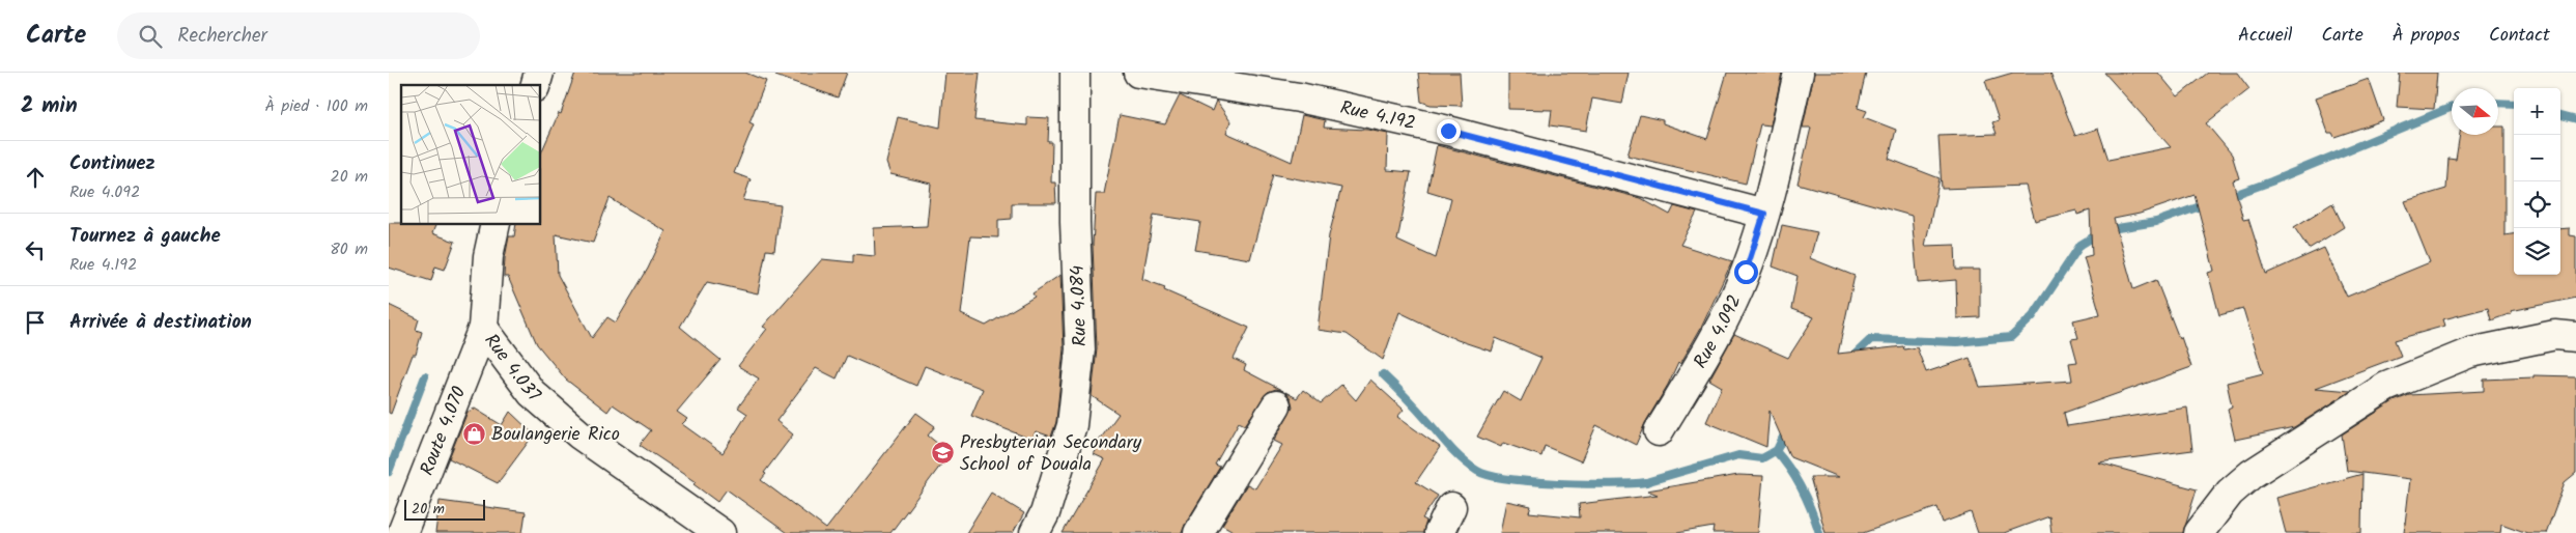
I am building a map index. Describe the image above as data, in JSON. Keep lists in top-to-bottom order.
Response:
{
  "streets": {
    "street": [
      "Rue 4.192",
      "Rue 4.084",
      "Rue 4.092",
      "Rue 4.037",
      "Route 4.070"
    ]
  },
  "crossings": [
    ["Rue 4.192", "Rue 4.092"],
    ["Rue 4.037", "Route 4.070"]
  ],
  "places": {
    "shop": ["Boulangerie Rico"],
    "school or university": ["Presbyterian Secondary School of Douala"]
  },
  "scale_bar": "20 m",
  "north": "right",
  "page": {
    "header": "Carte",
    "search": "Rechercher",
    "nav": [
      "Accueil",
      "Carte",
      "À propos",
      "Contact"
    ],
    "heading": ["2 min", "À pied · 100 m"],
    "map_buttons": ["+", "−"],
    "list": [
      ["Continuez", "Rue 4.092", "20 m"],
      ["Tournez à gauche", "Rue 4.192", "80 m"],
      "Arrivée à destination"
    ],
    "scale": "20 m"
  }
}
